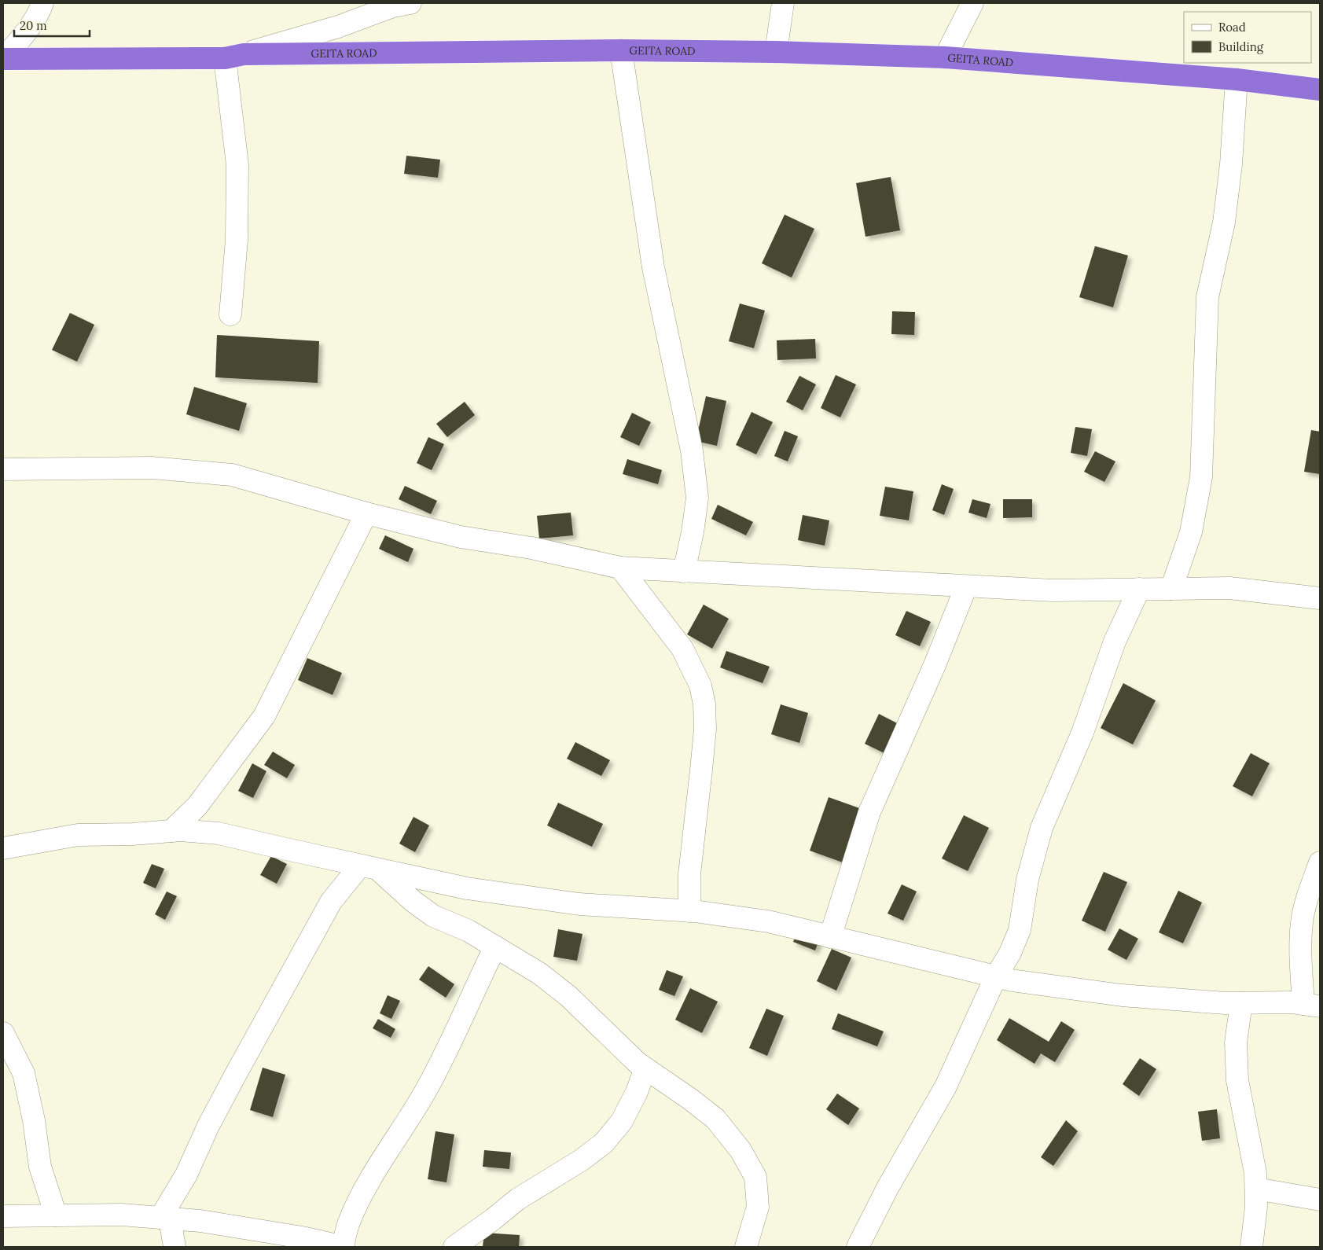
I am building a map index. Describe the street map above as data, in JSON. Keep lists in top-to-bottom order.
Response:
{
  "streets": {
    "highway": ["GEITA ROAD"]
  },
  "legend": ["Road", "Building"],
  "scale_bar": "20 m"
}
